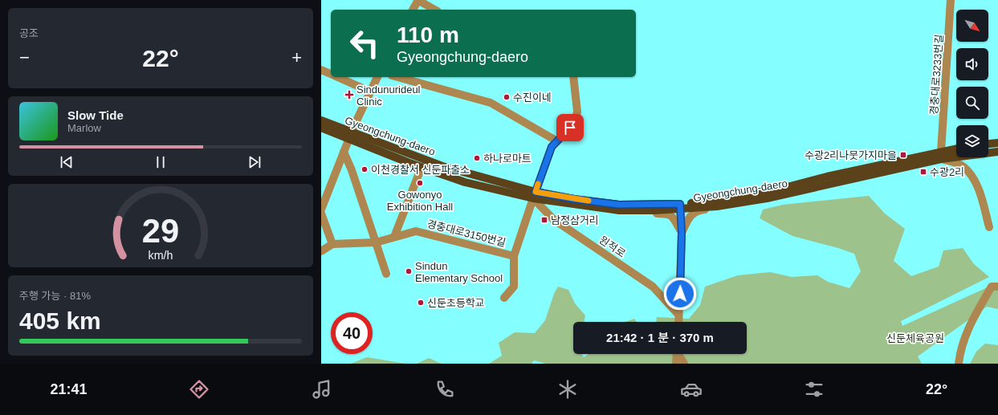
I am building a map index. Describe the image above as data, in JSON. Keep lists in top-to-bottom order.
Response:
{
  "streets": {
    "main road": ["Gyeongchung-daero"],
    "street": ["경충대로3233번길", "경충대로3150번길", "원적로"]
  },
  "crossings": [
    ["경충대로3233번길", "Gyeongchung-daero"],
    ["Gyeongchung-daero", "원적로"]
  ],
  "parks": ["신둔체육공원"],
  "places": {
    "health": ["Sindunurideul Clinic"],
    "other": [
      "수진이네",
      "하나로마트",
      "이천경찰서 신둔파출소",
      "Gowonyo Exhibition Hall",
      "Sindun Elementary School",
      "신둔초등학교"
    ],
    "transit": ["수광2리나뭇가지마을", "수광2리", "남정삼거리"]
  },
  "north": "bottom right",
  "page": {
    "tile": [
      "공조",
      ["주행 가능 · 81%", "405 km"]
    ],
    "turn": ["110 m", "Gyeongchung-daero"],
    "heat": ["−", "22°", "+"],
    "song": ["Slow Tide", "Marlow"],
    "limit": "40",
    "trip": "21:42 · 1 분 · 370 m",
    "tabs": ["21:41", "22°"],
    "gauge": ["29", "km/h"]
  }
}
